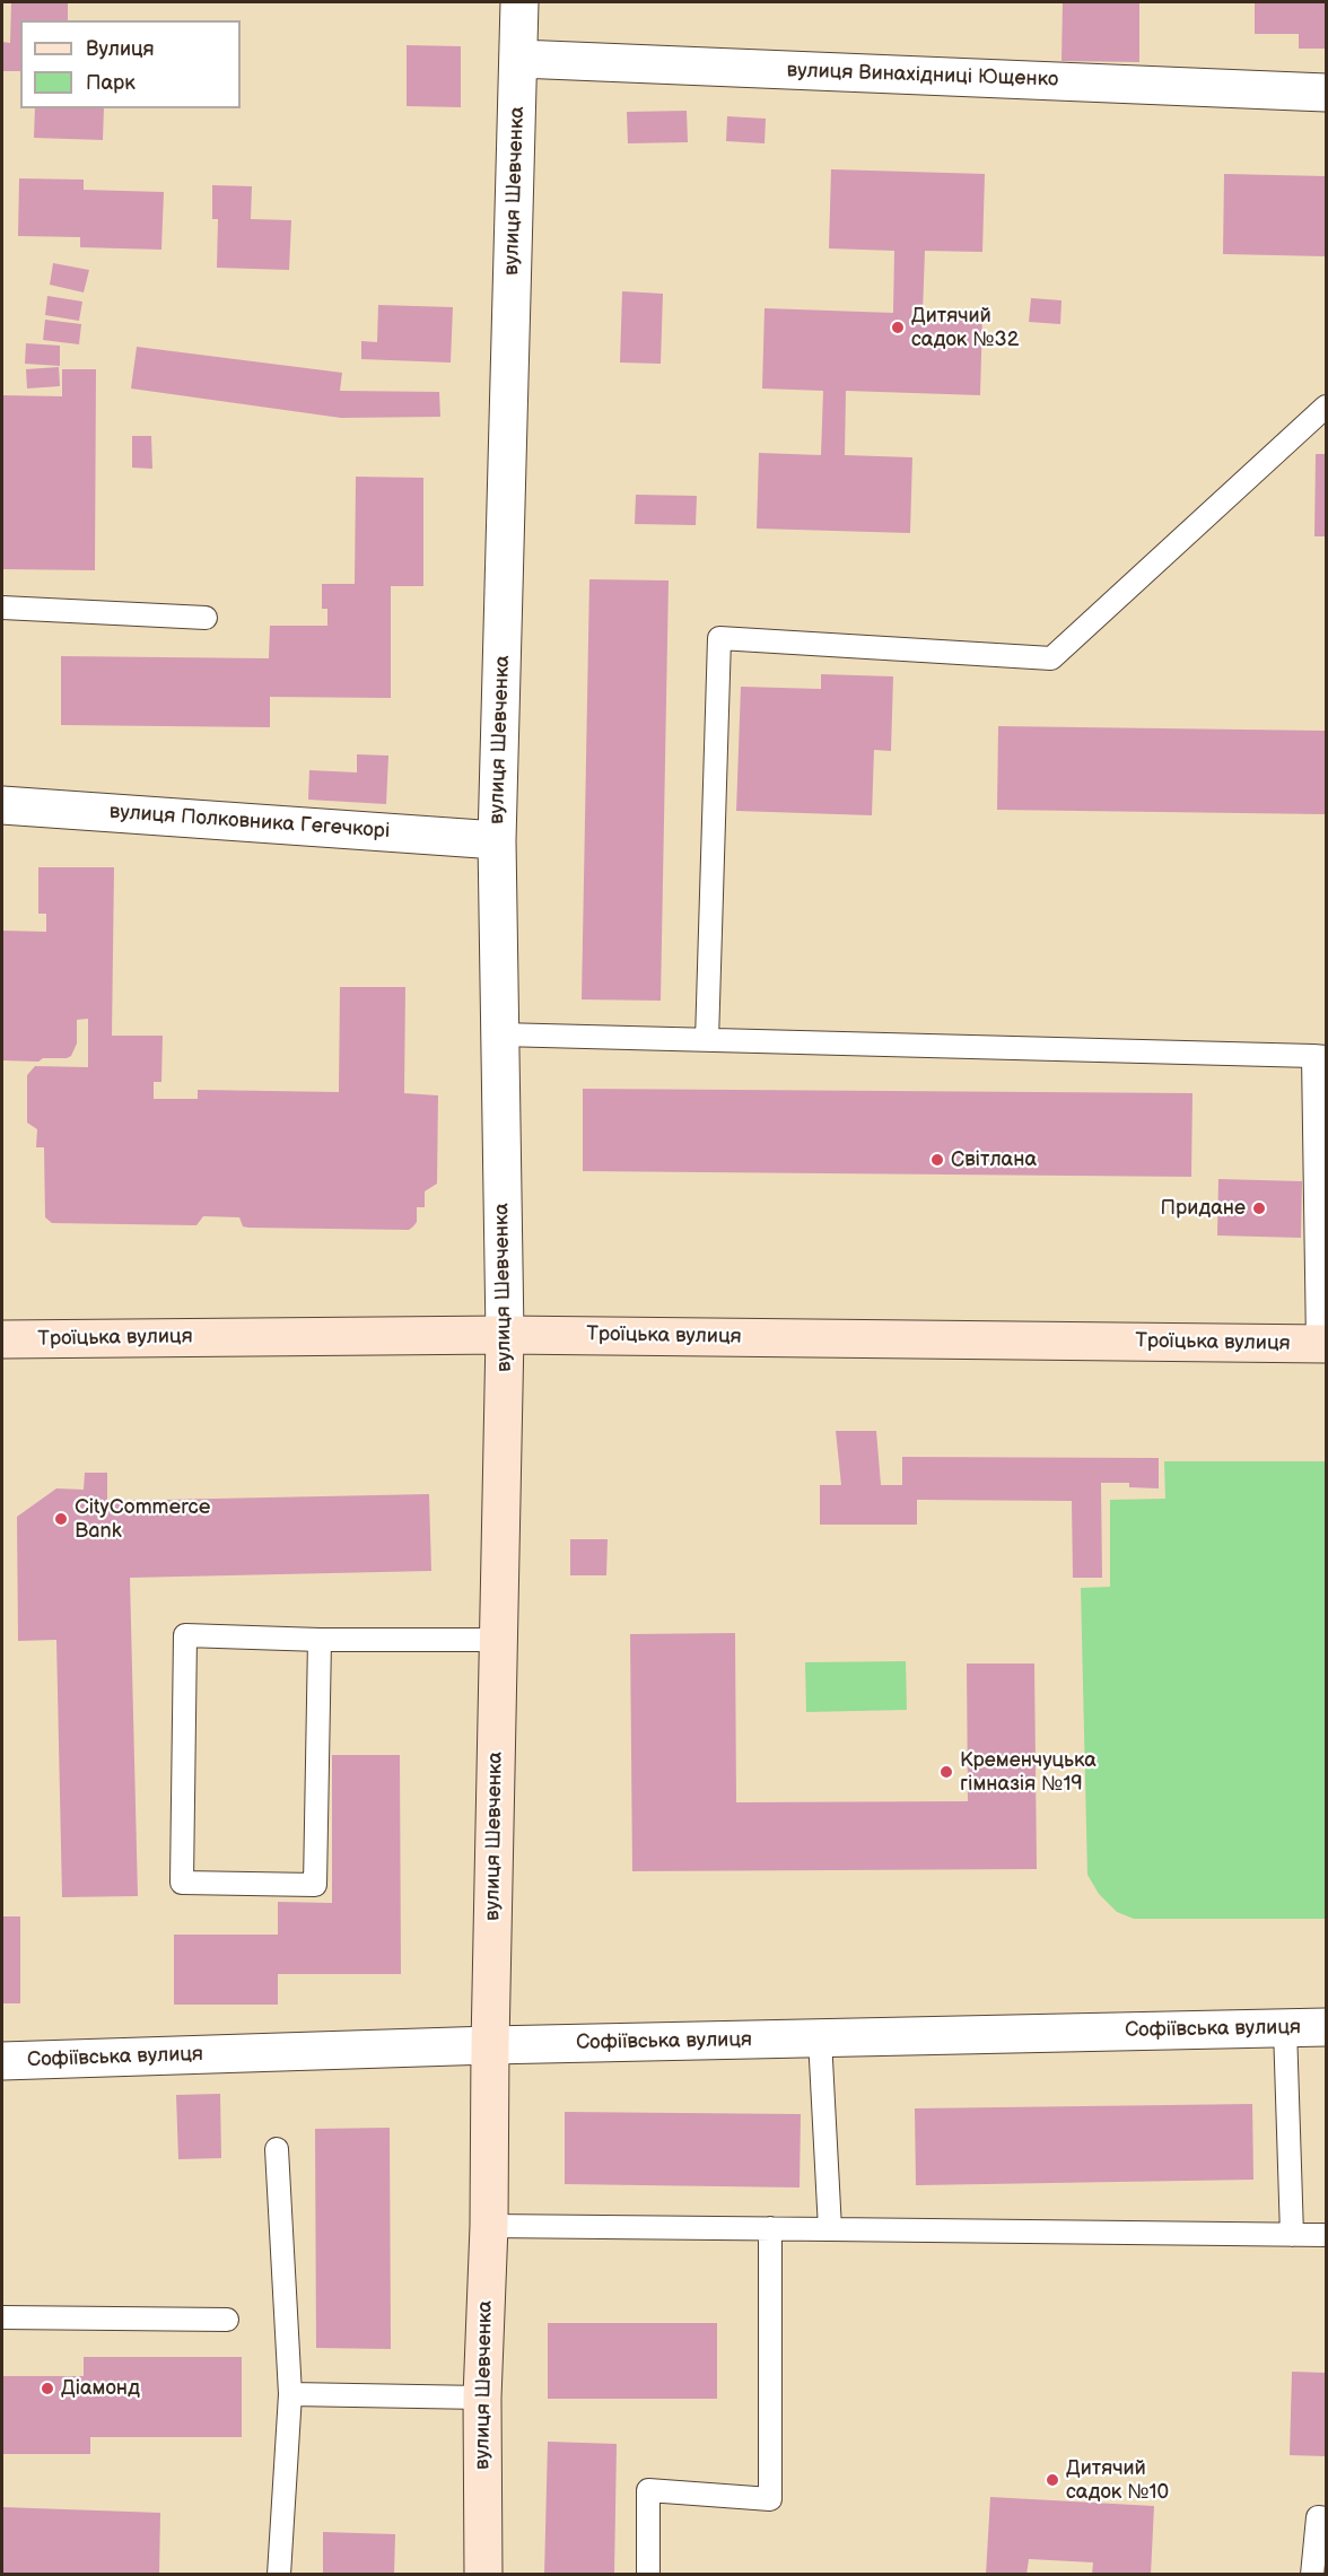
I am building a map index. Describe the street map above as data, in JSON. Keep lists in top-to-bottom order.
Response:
{
  "streets": {
    "main road": ["вулиця Шевченка", "Троїцька вулиця"],
    "street": ["вулиця Винахідниці Ющенко", "вулиця Полковника Гегечкорі", "Софіївська вулиця"]
  },
  "crossings": [
    ["вулиця Винахідниці Ющенко", "вулиця Шевченка"],
    ["вулиця Шевченка", "вулиця Полковника Гегечкорі"],
    ["вулиця Шевченка", "Троїцька вулиця"],
    ["вулиця Шевченка", "Софіївська вулиця"]
  ],
  "places": [
    "Дитячий садок №32",
    "Світлана",
    "Придане",
    "CityCommerce Bank",
    "Кременчуцька гімназія №19",
    "Дiамонд",
    "Дитячий садок №10"
  ],
  "legend": ["Вулиця", "Парк"]
}
